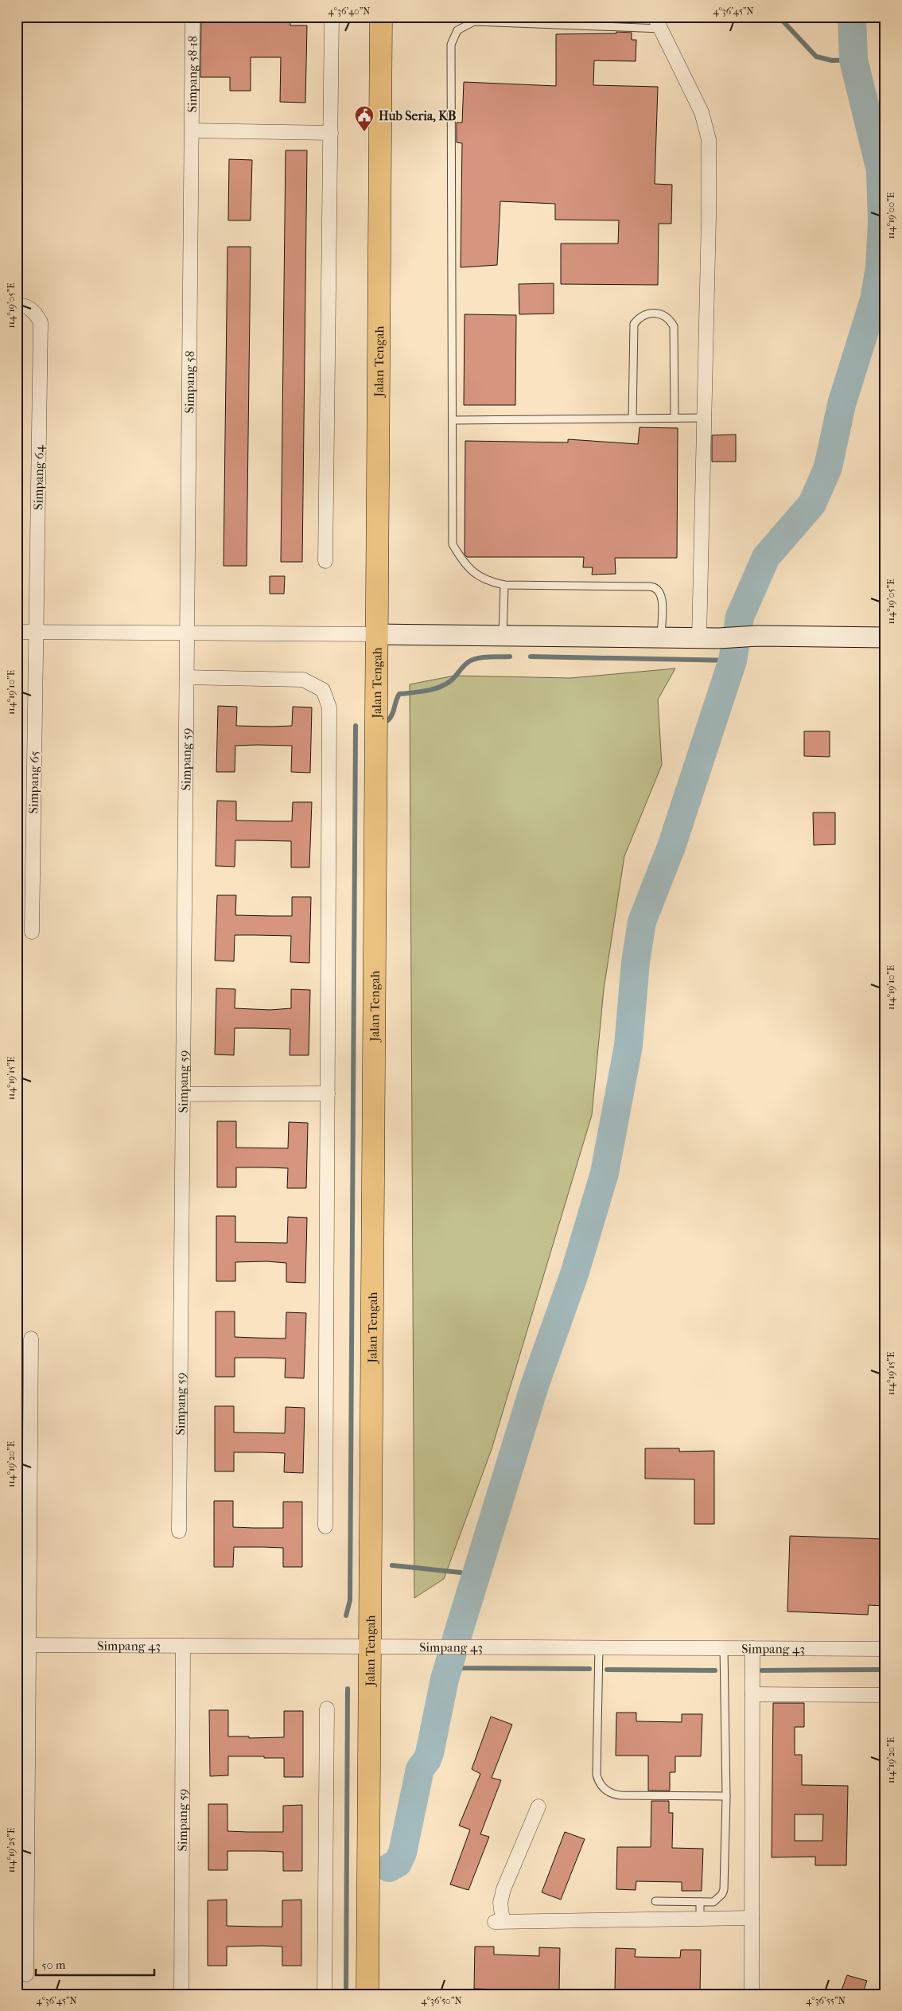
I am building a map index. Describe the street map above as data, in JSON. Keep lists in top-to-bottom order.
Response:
{
  "streets": {
    "main road": ["Jalan Tengah"],
    "street": [
      "Simpang 58-18",
      "Simpang 58",
      "Simpang 64",
      "Simpang 59",
      "Simpang 65",
      "Simpang 43"
    ]
  },
  "crossings": [
    ["Simpang 58-18", "Simpang 58"],
    ["Jalan Tengah", "Simpang 43"],
    ["Simpang 58", "Simpang 59"],
    ["Simpang 64", "Simpang 65"],
    ["Simpang 59", "Simpang 43"]
  ],
  "places": {
    "public building": ["Hub Seria, KB"]
  },
  "scale_bar": "50 m",
  "coordinates": [
    "4°36'40\"N",
    "4°36'45\"N",
    "114°19'00\"E",
    "114°19'05\"E",
    "114°19'10\"E",
    "114°19'15\"E",
    "114°19'20\"E",
    "114°19'25\"E",
    "4°36'50\"N",
    "4°36'55\"N"
  ]
}
